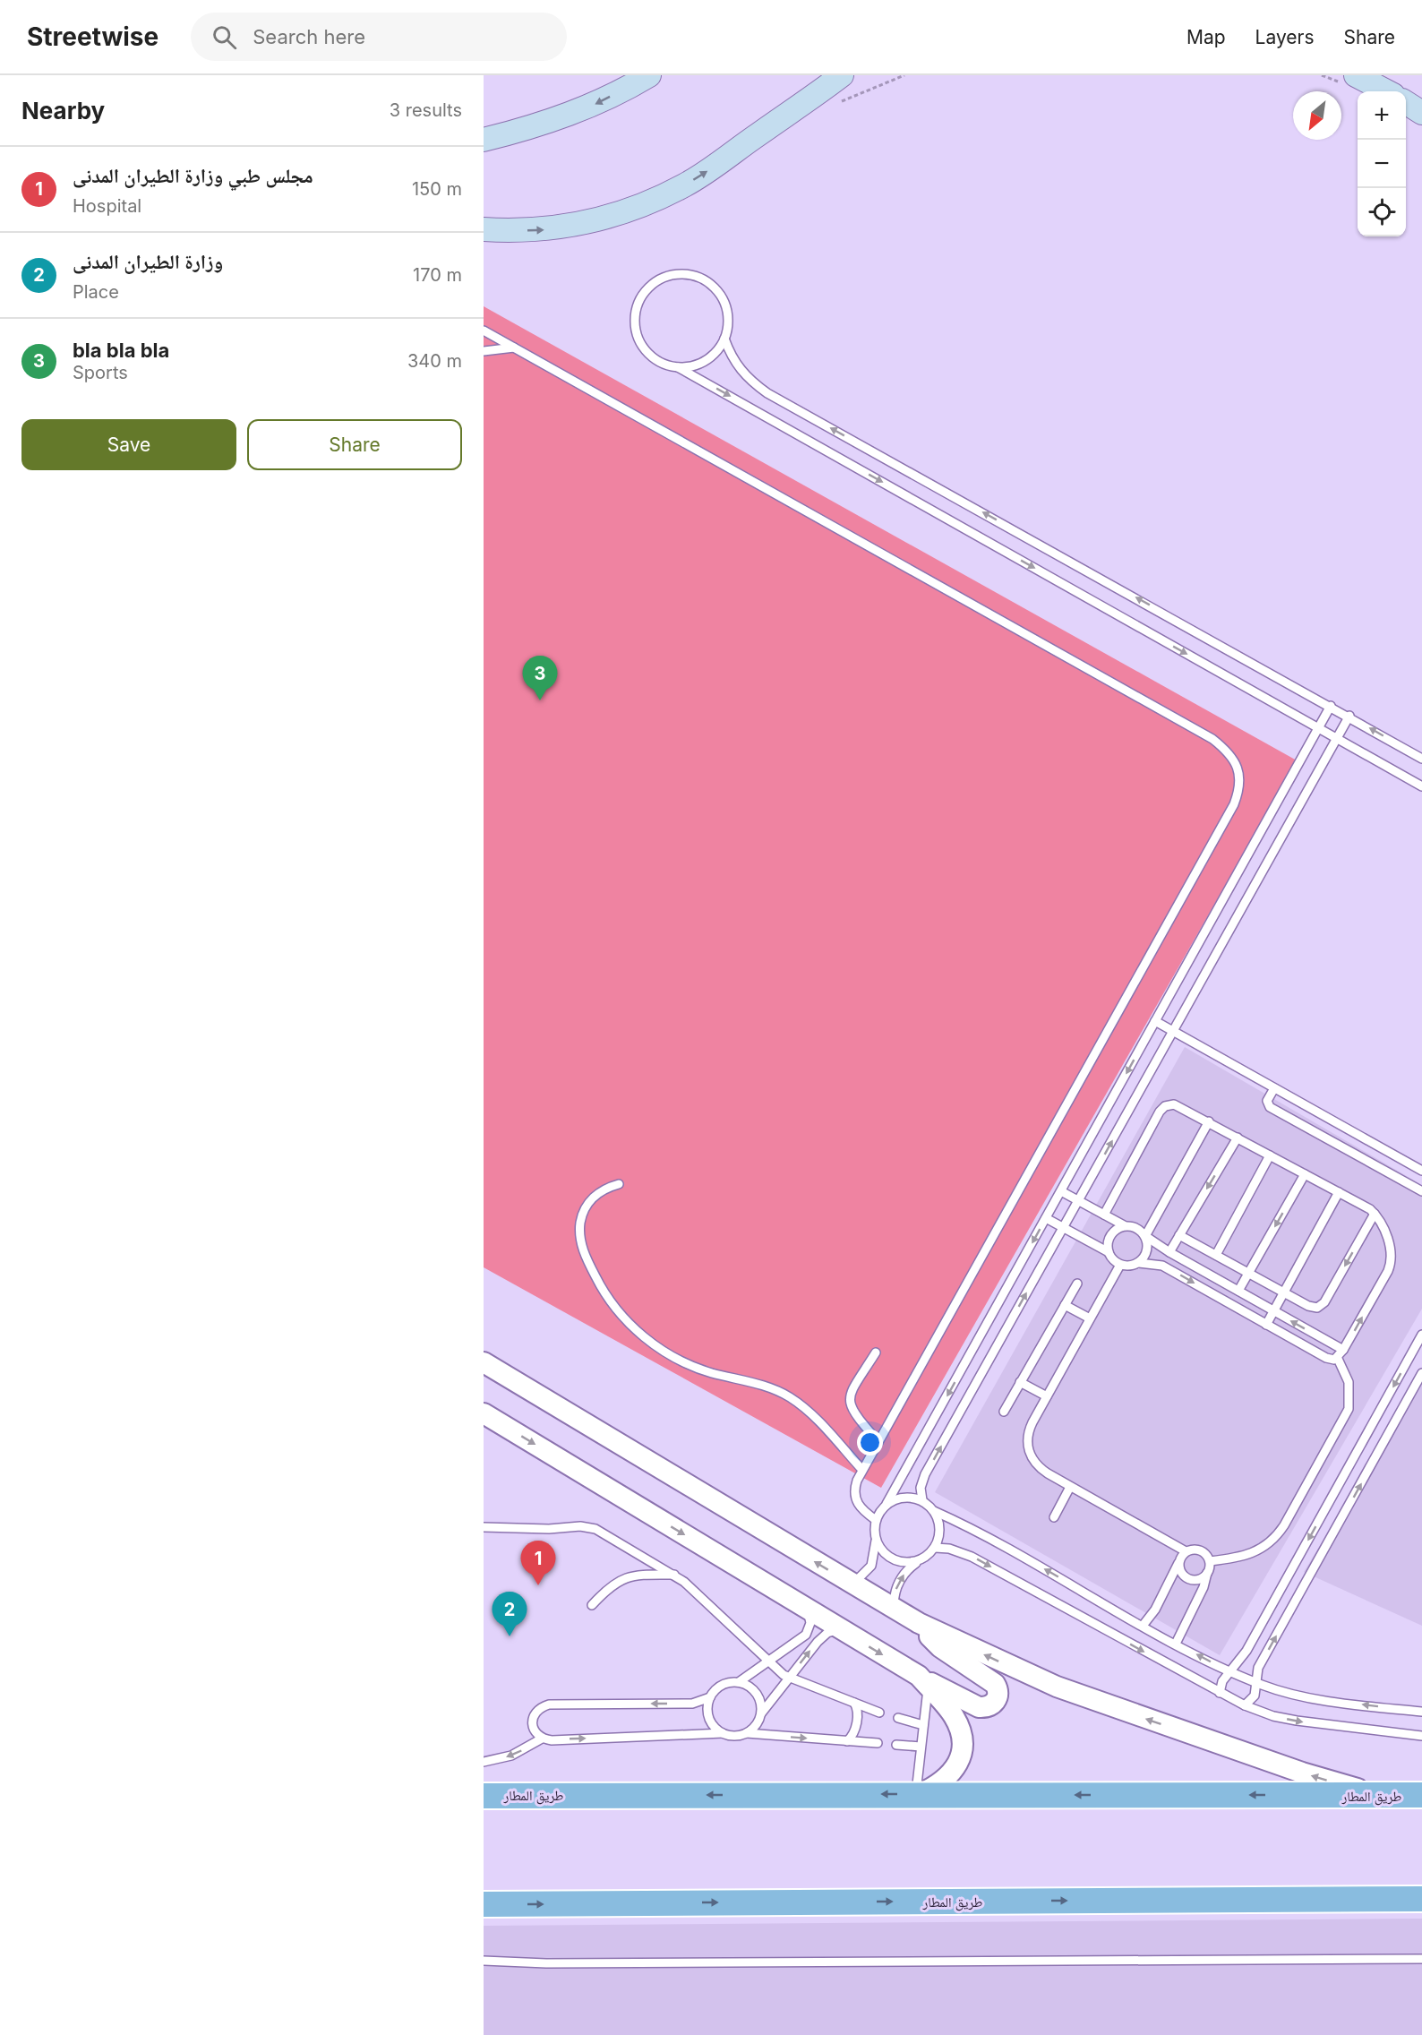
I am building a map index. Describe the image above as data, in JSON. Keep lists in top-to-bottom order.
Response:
{
  "streets": {
    "main road": ["طريق المطار"]
  },
  "north": "bottom left",
  "page": {
    "header": "Streetwise",
    "search": "Search here",
    "nav": ["Map", "Layers", "Share"],
    "heading": ["Nearby", "3 results"],
    "map_buttons": ["+", "−"],
    "list": [
      {
        "mark": "1",
        "name": "مجلس طبي وزارة الطيران المدنى",
        "note": "Hospital",
        "value": "150 m"
      },
      {
        "mark": "2",
        "name": "وزارة الطيران المدنى",
        "note": "Place",
        "value": "170 m"
      },
      {
        "mark": "3",
        "name": "bla bla bla",
        "note": "Sports",
        "value": "340 m"
      }
    ],
    "buttons": ["Save", "Share"],
    "pins": ["3", "1", "2"]
  }
}
